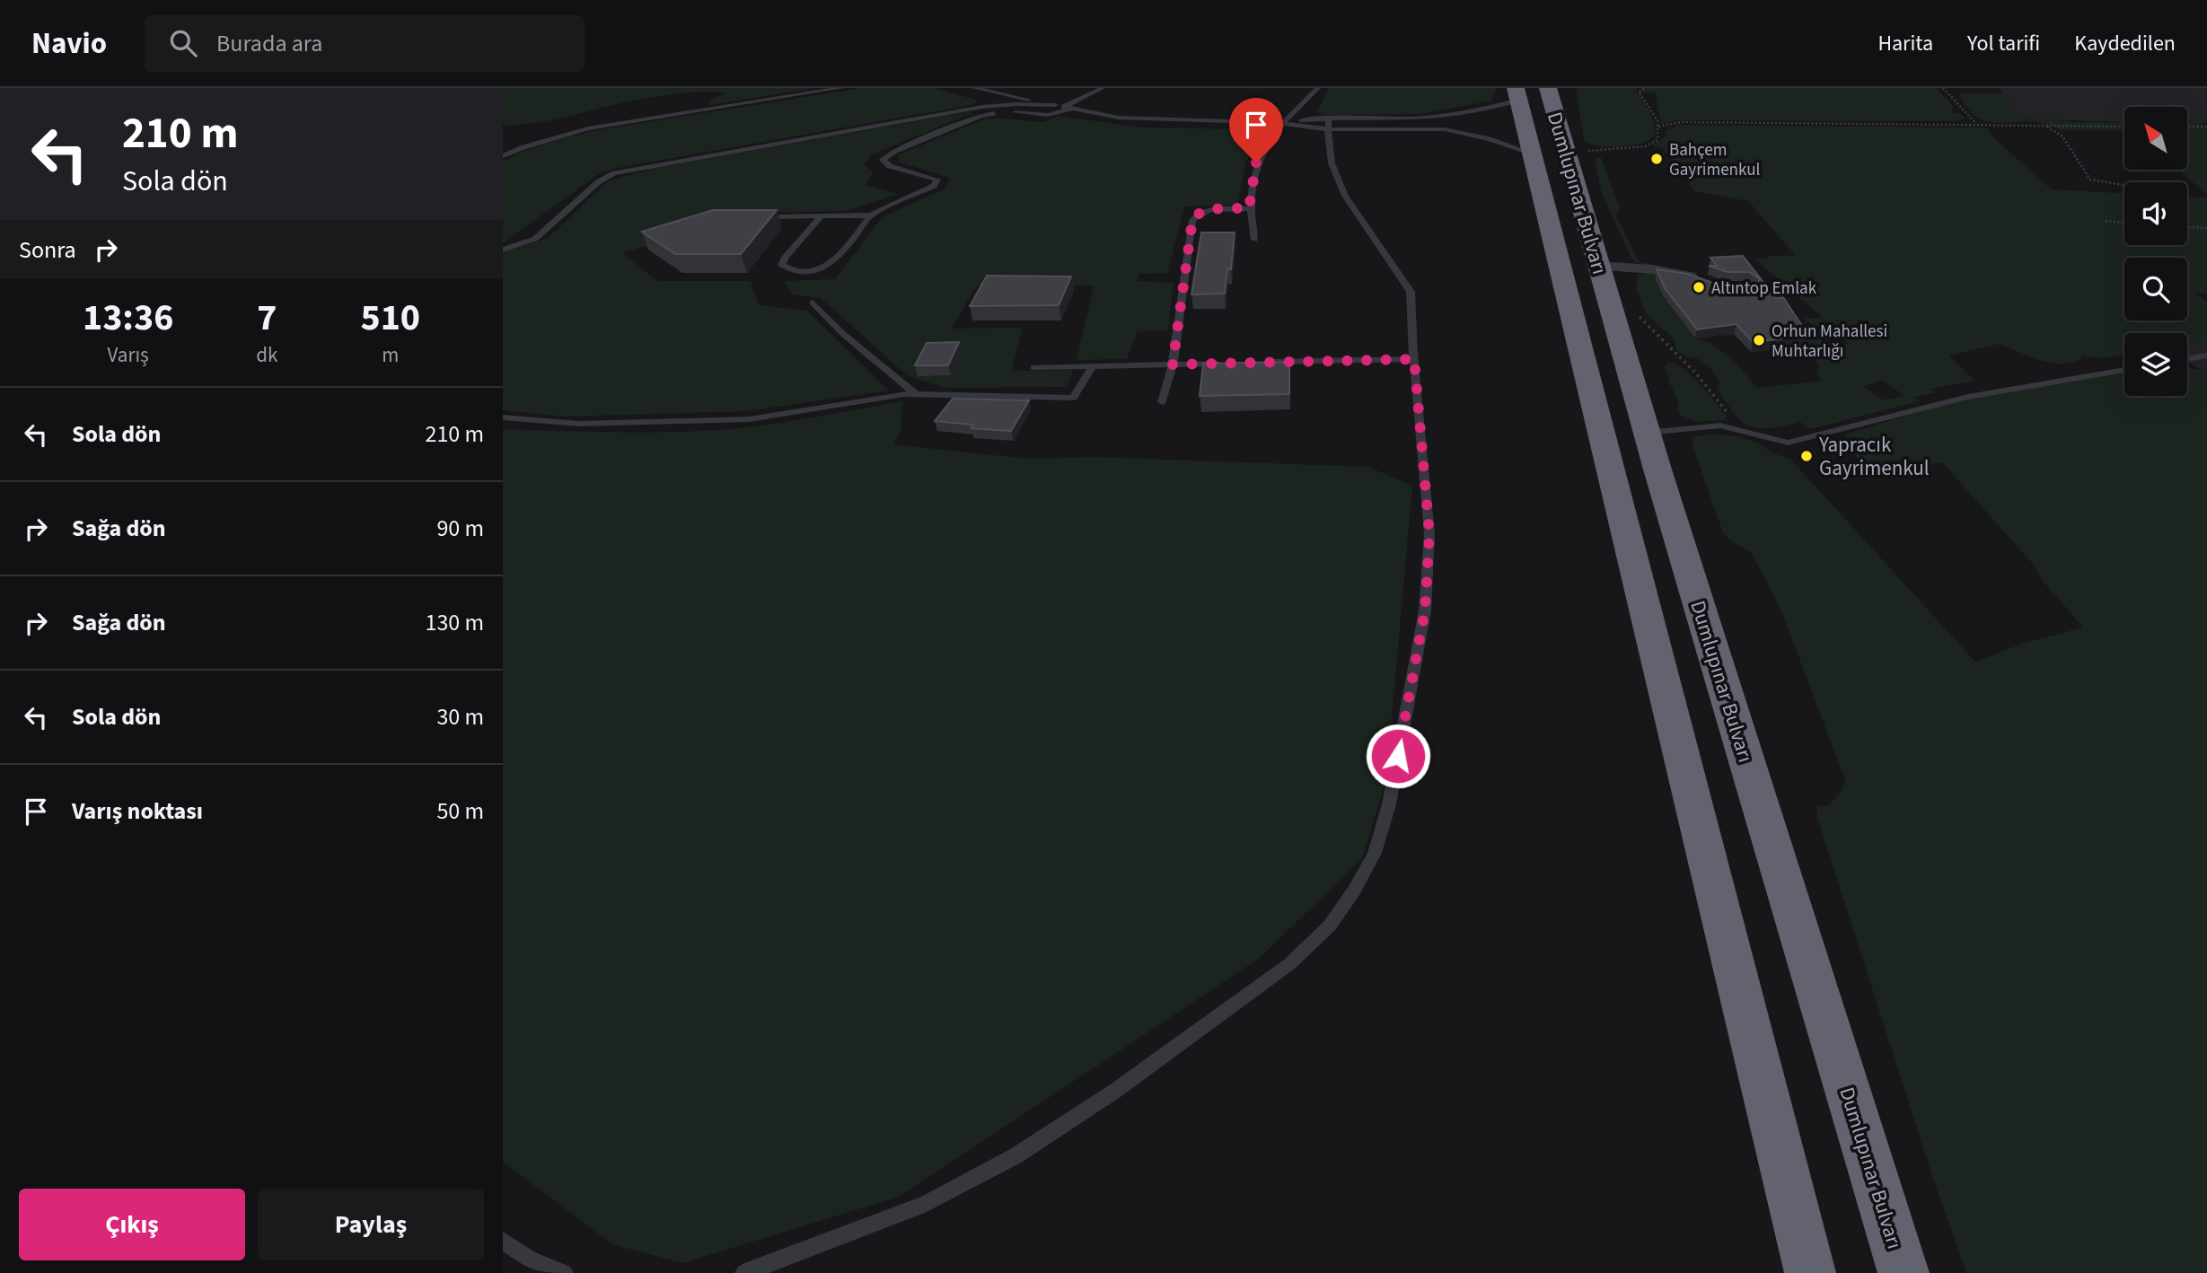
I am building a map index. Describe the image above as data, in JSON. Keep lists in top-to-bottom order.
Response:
{
  "streets": {
    "highway": ["Dumlupınar Bulvarı"]
  },
  "places": [
    "Bahçem Gayrimenkul",
    "Altıntop Emlak",
    "Orhun Mahallesi Muhtarlığı",
    "Yapracık Gayrimenkul"
  ],
  "north": "top left",
  "page": {
    "header": "Navio",
    "search": "Burada ara",
    "nav": ["Harita", "Yol tarifi", "Kaydedilen"],
    "turn": ["210 m", "Sola dön"],
    "then": "Sonra",
    "eta": [
      "13:36",
      "Varış",
      "7",
      "dk",
      "510",
      "m"
    ],
    "list": [
      {
        "name": "Sola dön",
        "value": "210 m"
      },
      {
        "name": "Sağa dön",
        "value": "90 m"
      },
      {
        "name": "Sağa dön",
        "value": "130 m"
      },
      {
        "name": "Sola dön",
        "value": "30 m"
      },
      {
        "name": "Varış noktası",
        "value": "50 m"
      }
    ],
    "buttons": ["Çıkış", "Paylaş"]
  }
}
